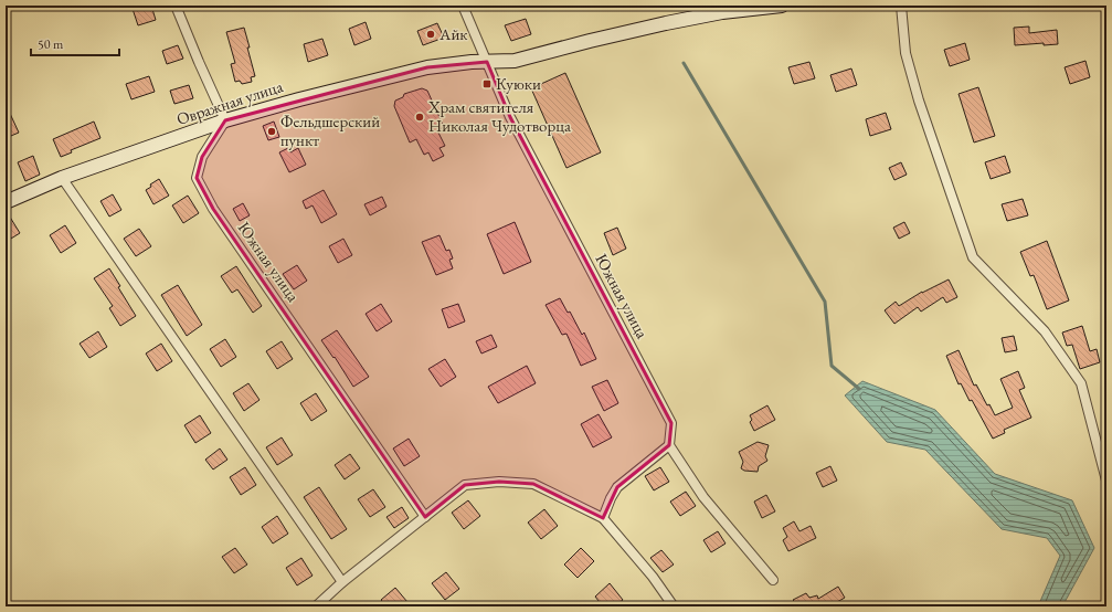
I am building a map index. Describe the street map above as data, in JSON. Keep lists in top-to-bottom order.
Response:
{
  "streets": {
    "street": ["Овражная улица", "Южная улица"]
  },
  "crossings": [
    ["Овражная улица", "Южная улица"]
  ],
  "places": {
    "other": ["Айк", "Храм святителя Николая Чудотворца", "Фельдшерский пункт"],
    "transit": ["Куюки"]
  },
  "scale_bar": "50 m"
}
